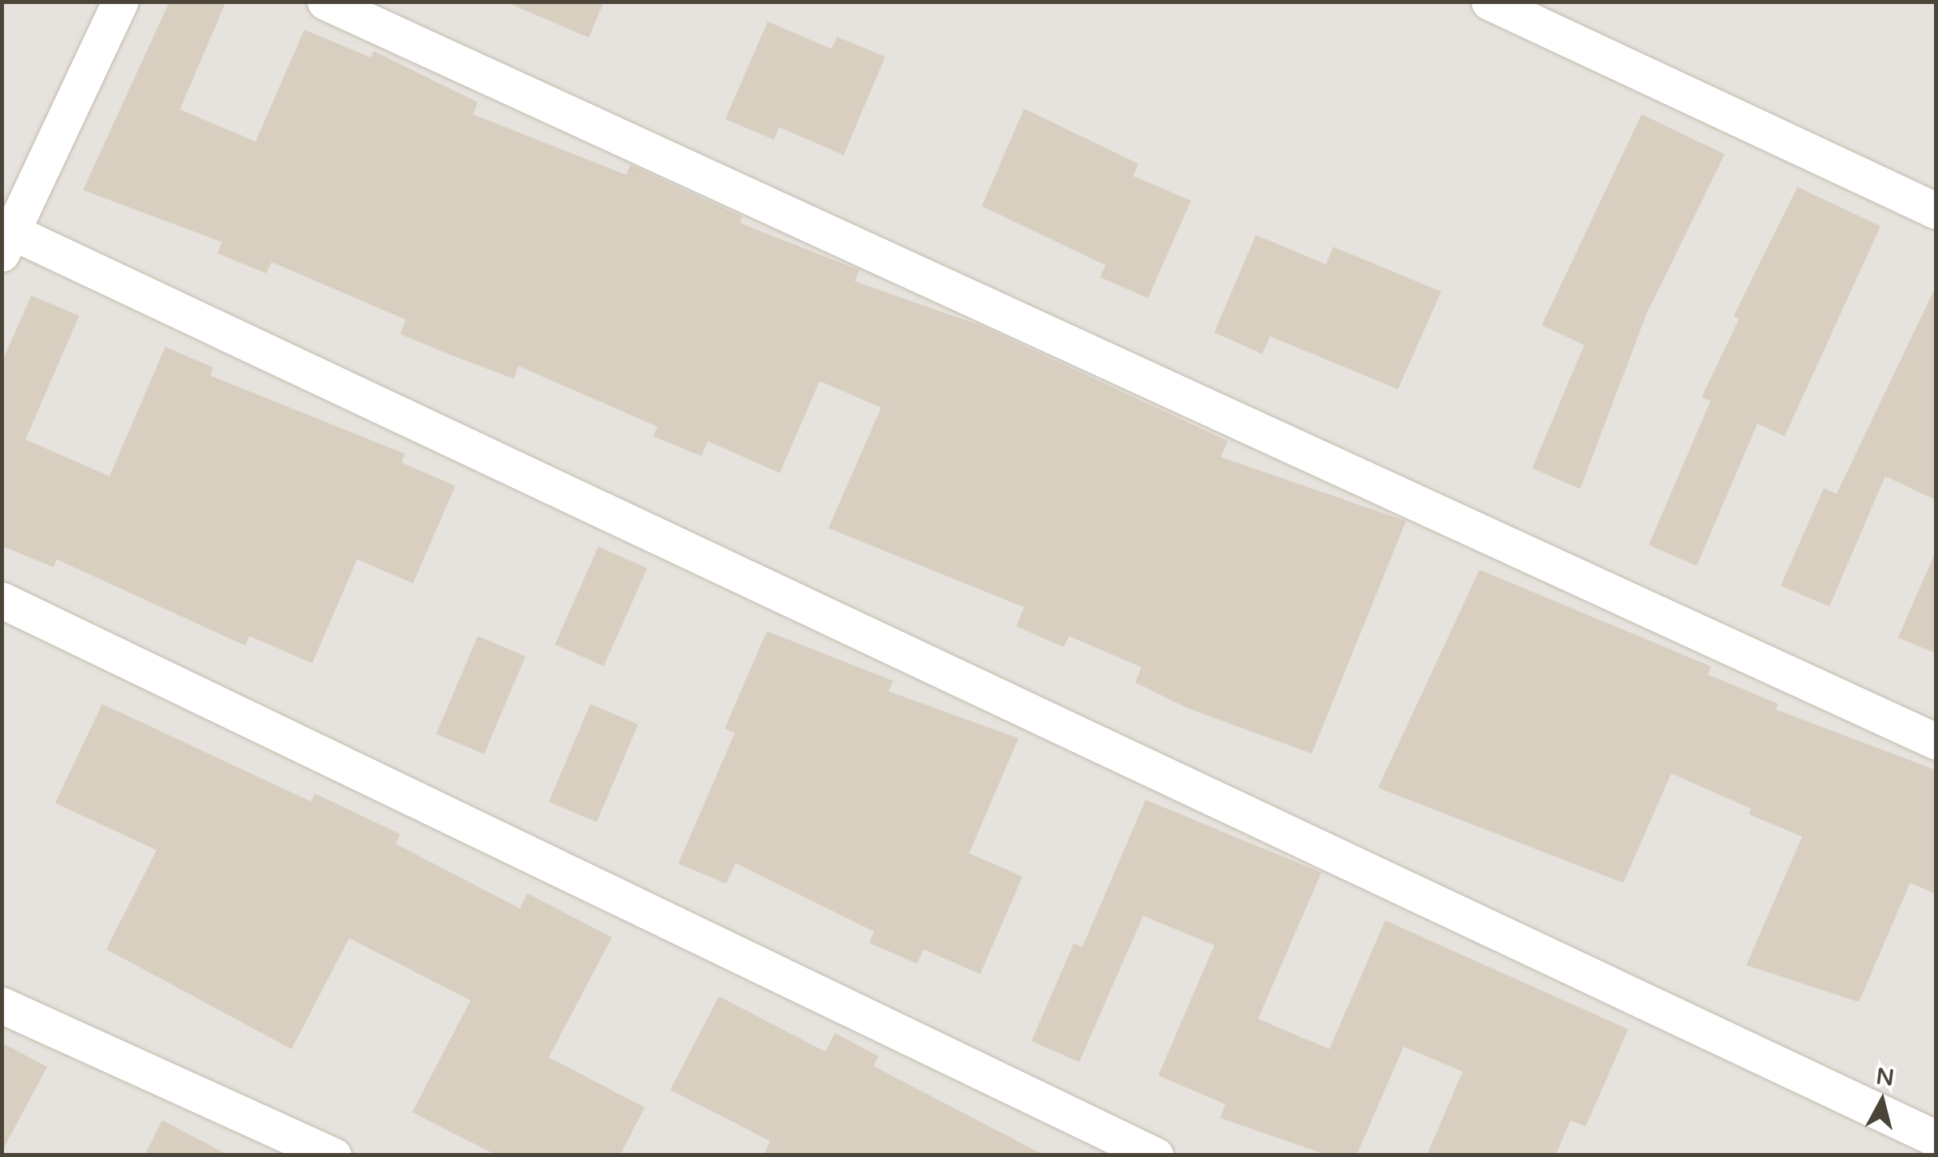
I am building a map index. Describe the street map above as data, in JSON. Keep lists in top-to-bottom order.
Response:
{
  "north": "top"
}
